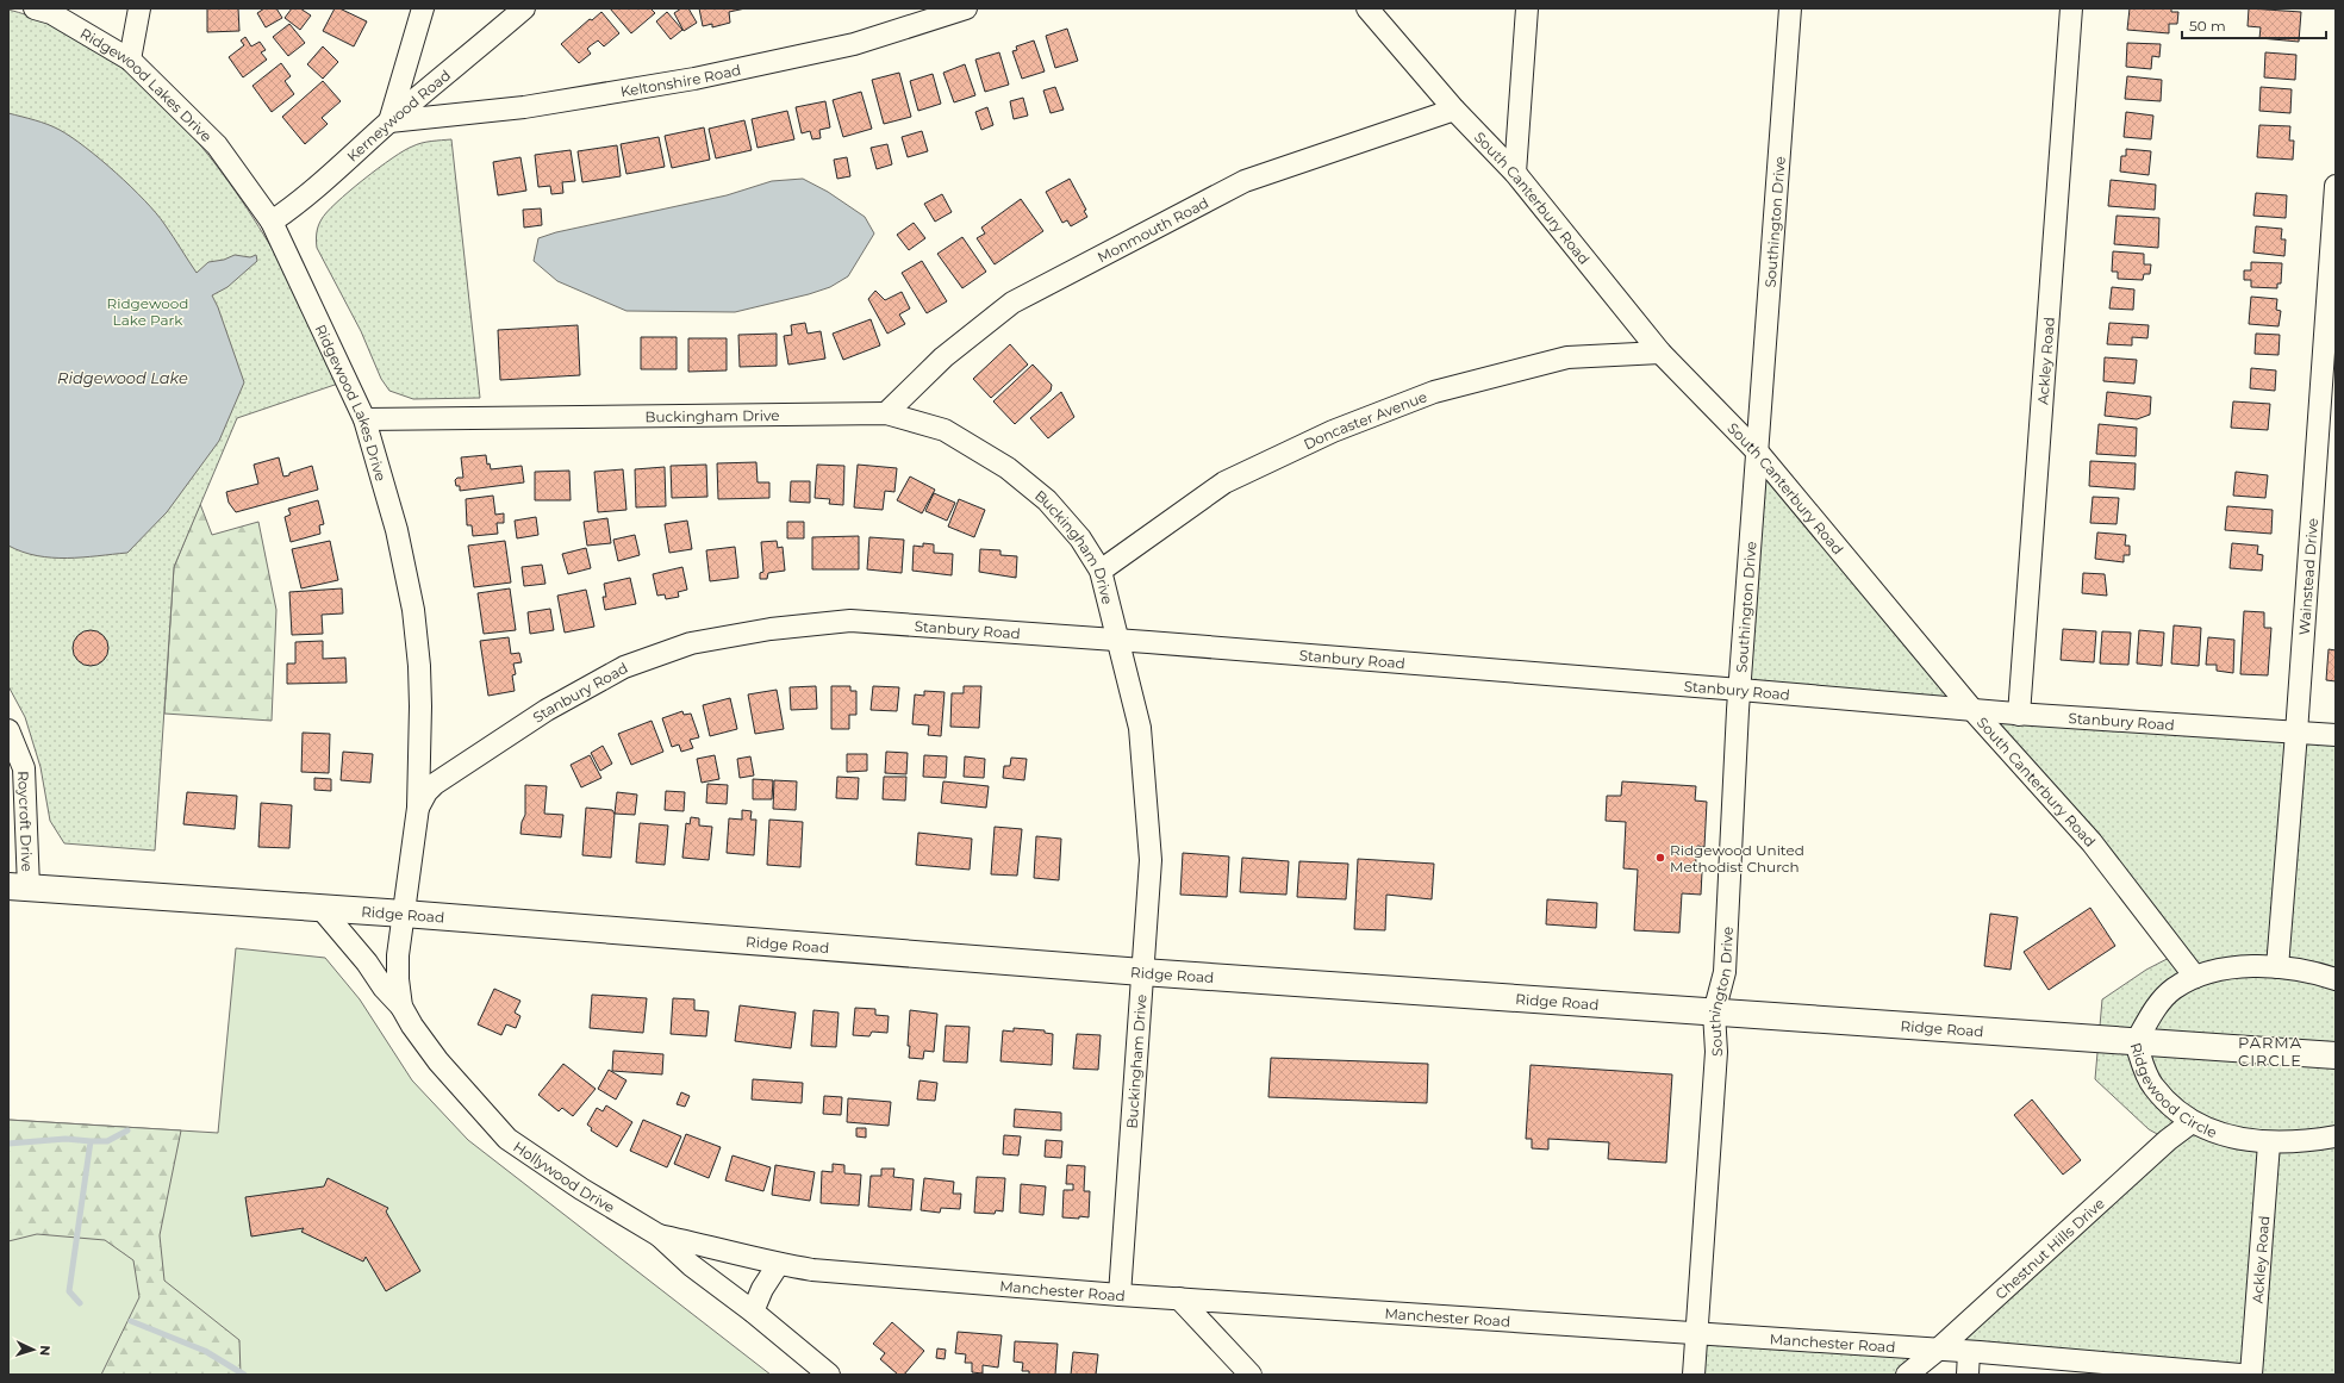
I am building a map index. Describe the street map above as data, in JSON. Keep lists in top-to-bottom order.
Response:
{
  "streets": {
    "main road": ["Ridge Road"],
    "street": [
      "Keltonshire Road",
      "Ridgewood Lakes Drive",
      "Kerneywood Road",
      "South Canterbury Road",
      "Southington Drive",
      "Monmouth Road",
      "Ackley Road",
      "Buckingham Drive",
      "Doncaster Avenue",
      "Wainstead Drive",
      "Stanbury Road",
      "Roycroft Drive",
      "Ridgewood Circle",
      "Hollywood Drive",
      "Chestnut Hills Drive",
      "Manchester Road"
    ]
  },
  "crossings": [
    ["Keltonshire Road", "Kerneywood Road"],
    ["Ridgewood Lakes Drive", "Kerneywood Road"],
    ["Ridgewood Lakes Drive", "Buckingham Drive"],
    ["Ridgewood Lakes Drive", "Stanbury Road"],
    ["Ridgewood Lakes Drive", "Ridge Road"],
    ["Ridgewood Lakes Drive", "Hollywood Drive"],
    ["South Canterbury Road", "Southington Drive"],
    ["South Canterbury Road", "Monmouth Road"],
    ["South Canterbury Road", "Doncaster Avenue"],
    ["South Canterbury Road", "Stanbury Road"],
    ["South Canterbury Road", "Ridgewood Circle"],
    ["Southington Drive", "Stanbury Road"],
    ["Southington Drive", "Ridge Road"],
    ["Southington Drive", "Manchester Road"],
    ["Monmouth Road", "Buckingham Drive"],
    ["Ackley Road", "Stanbury Road"],
    ["Ackley Road", "Ridgewood Circle"],
    ["Buckingham Drive", "Doncaster Avenue"],
    ["Buckingham Drive", "Stanbury Road"],
    ["Buckingham Drive", "Ridge Road"],
    ["Buckingham Drive", "Manchester Road"],
    ["Wainstead Drive", "Stanbury Road"],
    ["Wainstead Drive", "Ridgewood Circle"],
    ["Roycroft Drive", "Ridge Road"],
    ["Ridge Road", "Ridgewood Circle"],
    ["Ridge Road", "Hollywood Drive"],
    ["Ridgewood Circle", "Chestnut Hills Drive"],
    ["Hollywood Drive", "Manchester Road"],
    ["Chestnut Hills Drive", "Manchester Road"]
  ],
  "districts": ["PARMA CIRCLE"],
  "water": ["Ridgewood Lake"],
  "parks": ["Ridgewood Lake Park"],
  "places": ["Ridgewood United Methodist Church"],
  "scale_bar": "50 m",
  "north": "right"
}
